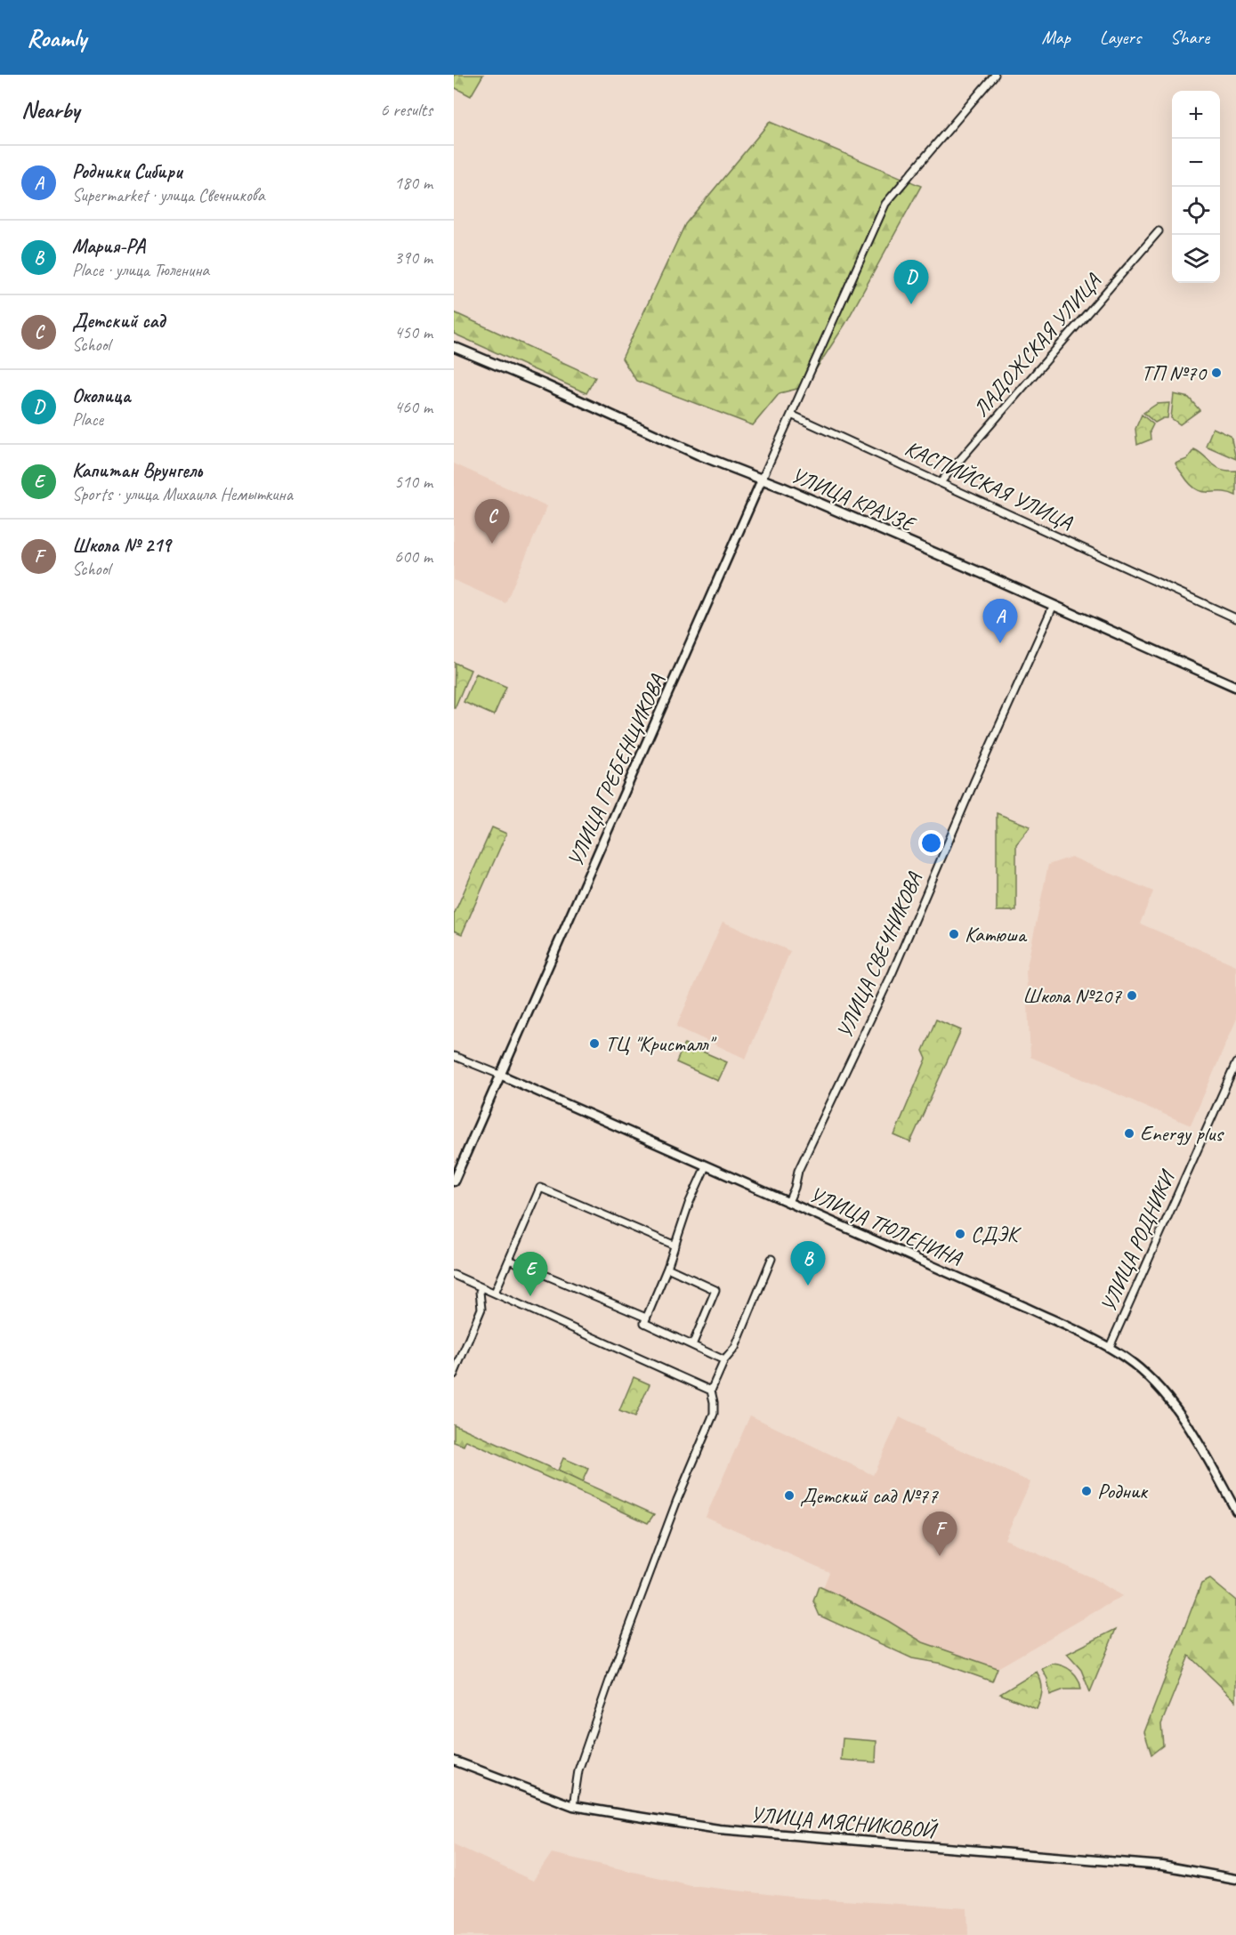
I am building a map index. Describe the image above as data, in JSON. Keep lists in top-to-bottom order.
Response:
{
  "streets": {
    "main road": ["УЛИЦА КРАУЗЕ"],
    "street": [
      "ЛАДОЖСКАЯ УЛИЦА",
      "КАСПИЙСКАЯ УЛИЦА",
      "УЛИЦА ГРЕБЕНЩИКОВА",
      "УЛИЦА СВЕЧНИКОВА",
      "УЛИЦА ТЮЛЕНИНА",
      "УЛИЦА РОДНИКИ",
      "УЛИЦА МЯСНИКОВОЙ"
    ]
  },
  "crossings": [
    ["ЛАДОЖСКАЯ УЛИЦА", "КАСПИЙСКАЯ УЛИЦА"],
    ["УЛИЦА КРАУЗЕ", "УЛИЦА ГРЕБЕНЩИКОВА"],
    ["УЛИЦА КРАУЗЕ", "УЛИЦА СВЕЧНИКОВА"],
    ["УЛИЦА ГРЕБЕНЩИКОВА", "УЛИЦА ТЮЛЕНИНА"],
    ["УЛИЦА СВЕЧНИКОВА", "УЛИЦА ТЮЛЕНИНА"],
    ["УЛИЦА ТЮЛЕНИНА", "УЛИЦА РОДНИКИ"]
  ],
  "places": [
    "ТП №70",
    "Катюша",
    "Школа №207",
    "ТЦ \"Кристалл\"",
    "Energy plus",
    "СДЭК",
    "Родник",
    "Детский сад №77"
  ],
  "page": {
    "header": "Roamly",
    "nav": ["Map", "Layers", "Share"],
    "heading": ["Nearby", "6 results"],
    "map_buttons": ["+", "−"],
    "list": [
      {
        "mark": "A",
        "name": "Родники Сибири",
        "note": "Supermarket · улица Свечникова",
        "value": "180 m"
      },
      {
        "mark": "B",
        "name": "Мария-РА",
        "note": "Place · улица Тюленина",
        "value": "390 m"
      },
      {
        "mark": "C",
        "name": "Детский сад",
        "note": "School",
        "value": "450 m"
      },
      {
        "mark": "D",
        "name": "Околица",
        "note": "Place",
        "value": "460 m"
      },
      {
        "mark": "E",
        "name": "Капитан Врунгель",
        "note": "Sports · улица Михаила Немыткина",
        "value": "510 m"
      },
      {
        "mark": "F",
        "name": "Школа № 219",
        "note": "School",
        "value": "600 m"
      }
    ],
    "pins": [
      "D",
      "C",
      "A",
      "B",
      "E",
      "F"
    ]
  }
}
